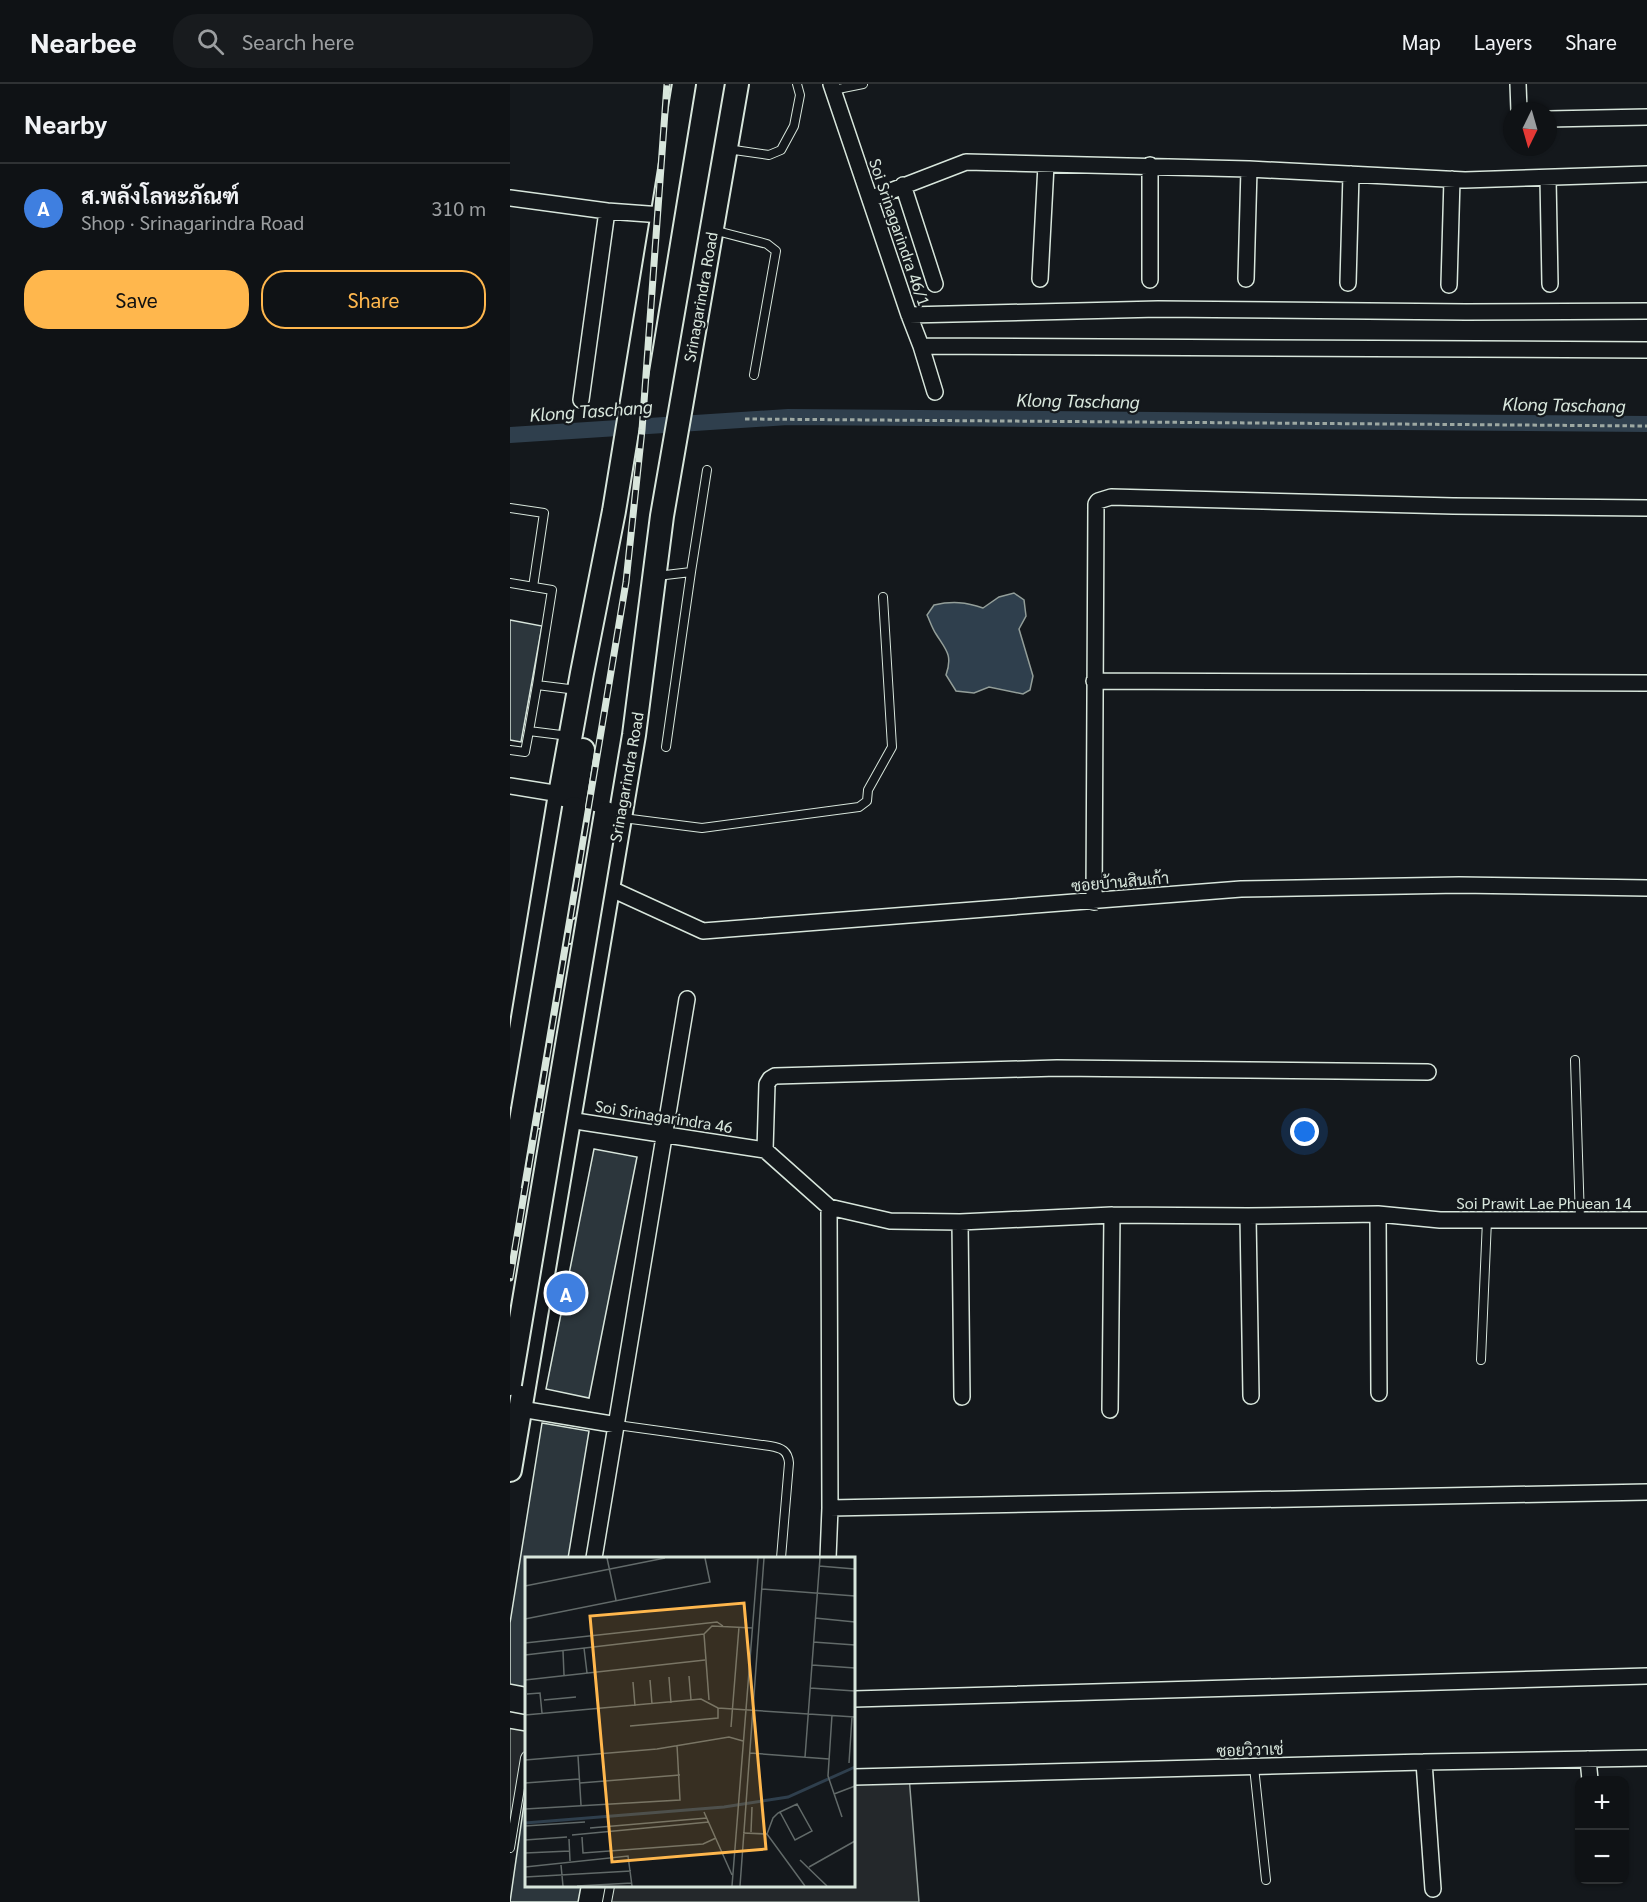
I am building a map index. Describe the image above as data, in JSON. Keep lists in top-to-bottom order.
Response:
{
  "streets": {
    "main road": ["Srinagarindra Road"],
    "street": [
      "Soi Srinagarindra 46/1",
      "ซอยบ้านสินเก้า",
      "Soi Srinagarindra 46",
      "Soi Prawit Lae Phuean 14",
      "ซอยวิวาเช่"
    ]
  },
  "crossings": [
    ["Srinagarindra Road", "ซอยบ้านสินเก้า"],
    ["Srinagarindra Road", "Soi Srinagarindra 46"]
  ],
  "water": ["Klong Taschang"],
  "north": "bottom",
  "page": {
    "header": "Nearbee",
    "search": "Search here",
    "nav": ["Map", "Layers", "Share"],
    "heading": "Nearby",
    "list": [
      {
        "mark": "A",
        "name": "ส.พลังโลหะภัณฑ์",
        "note": "Shop · Srinagarindra Road",
        "value": "310 m"
      }
    ],
    "buttons": ["Save", "Share"],
    "pins": "A",
    "map_buttons": ["+", "−"]
  }
}
